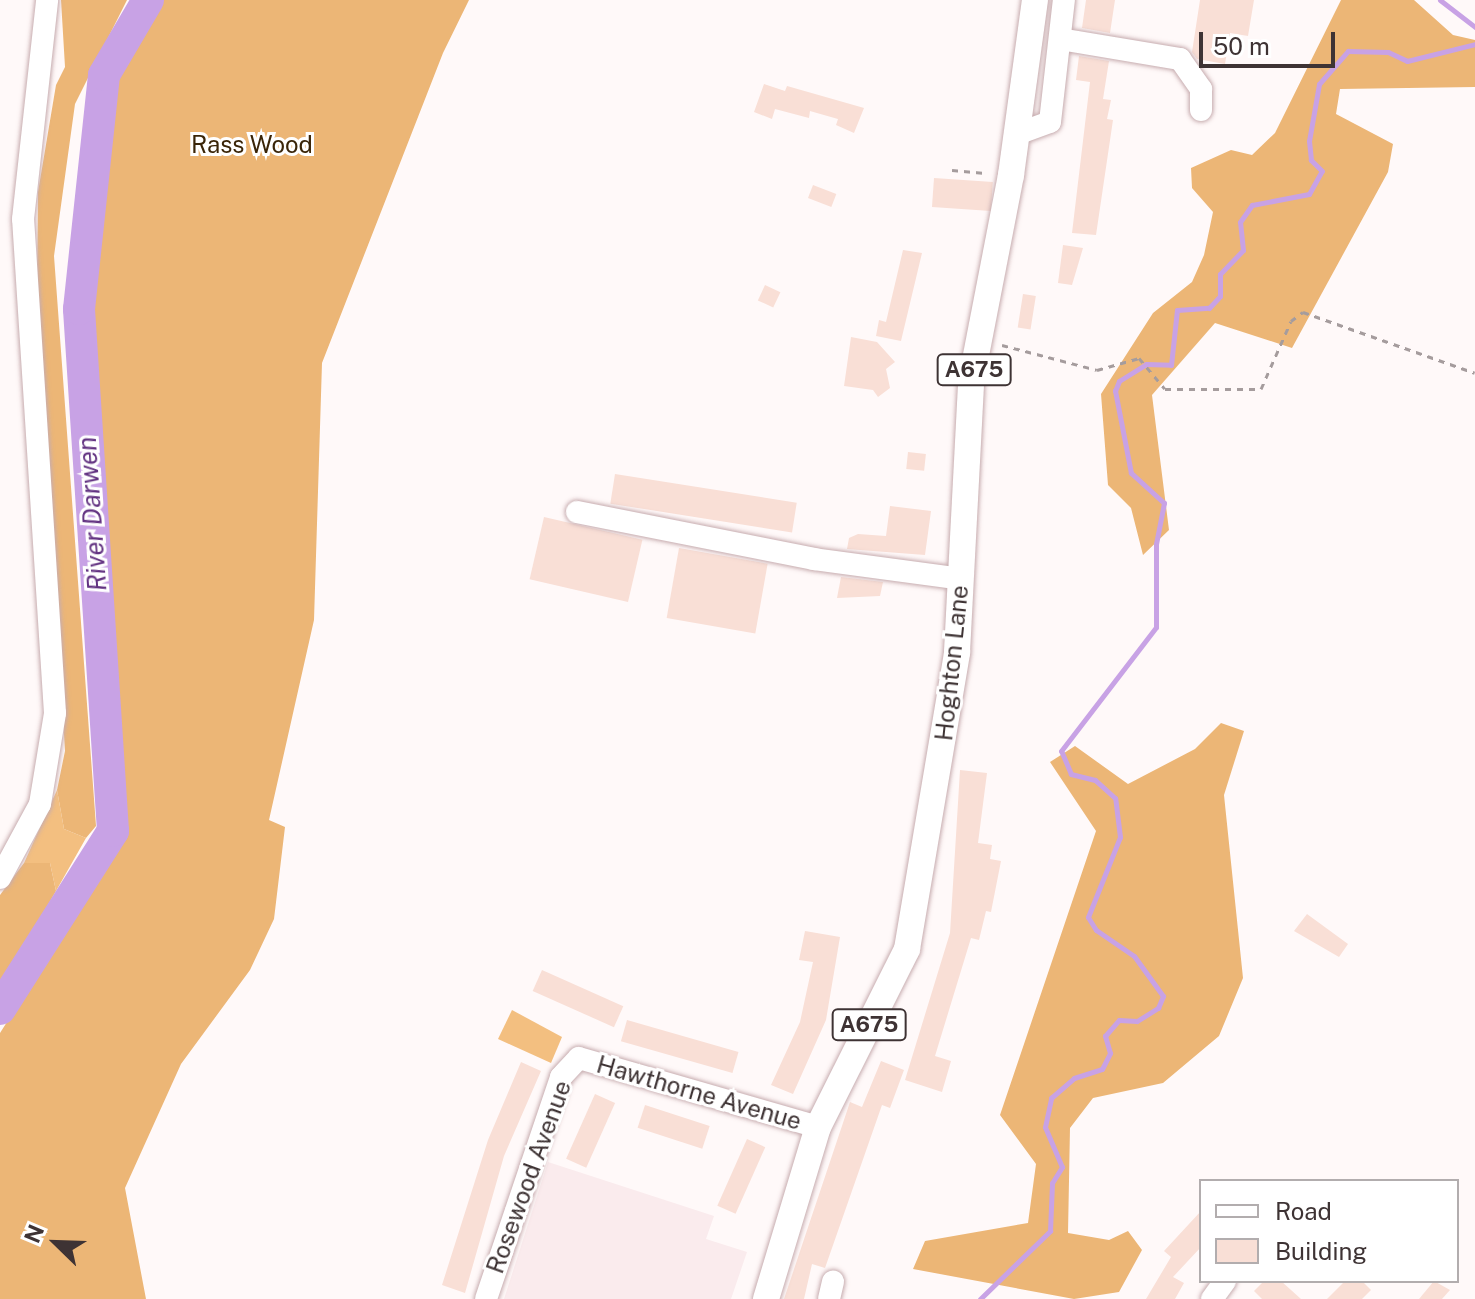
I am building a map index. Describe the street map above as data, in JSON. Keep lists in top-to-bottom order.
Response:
{
  "streets": {
    "main road": ["A675", "Hoghton Lane"],
    "street": ["Hawthorne Avenue", "Rosewood Avenue"]
  },
  "crossings": [
    ["Hoghton Lane", "Hawthorne Avenue"],
    ["Hawthorne Avenue", "Rosewood Avenue"]
  ],
  "water": ["River Darwen"],
  "parks": ["Rass Wood"],
  "legend": ["Road", "Building"],
  "scale_bar": "50 m",
  "north": "top left"
}
